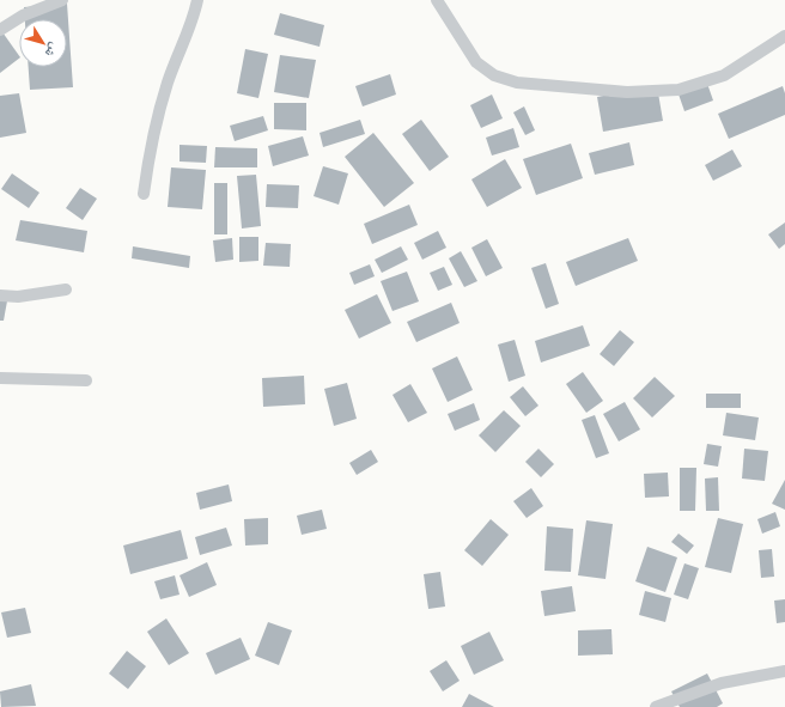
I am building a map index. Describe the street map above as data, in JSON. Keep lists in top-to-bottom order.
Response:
{
  "north": "bottom right"
}
